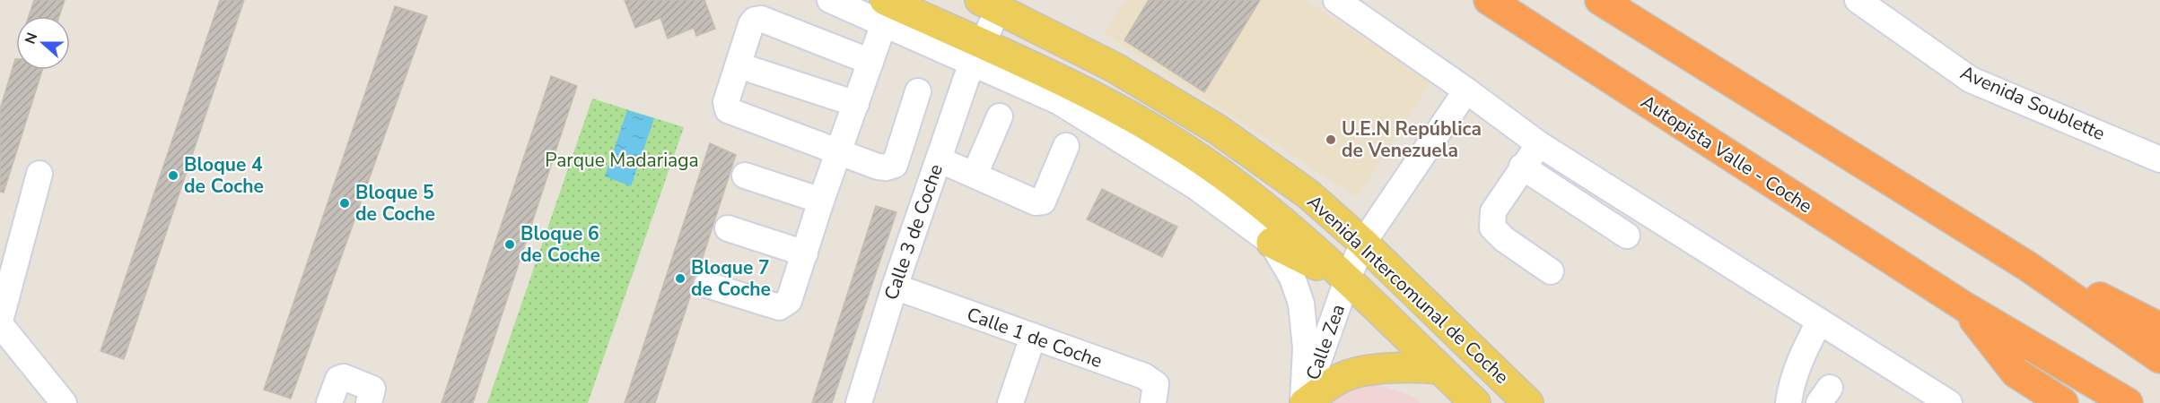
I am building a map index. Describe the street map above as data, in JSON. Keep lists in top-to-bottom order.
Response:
{
  "streets": {
    "highway": ["Autopista Valle - Coche"],
    "main road": ["Avenida Intercomunal de Coche"],
    "street": [
      "Avenida Soublette",
      "Calle 3 de Coche",
      "Calle 1 de Coche",
      "Calle Zea"
    ]
  },
  "crossings": [
    ["Calle 3 de Coche", "Avenida Intercomunal de Coche"],
    ["Calle 3 de Coche", "Calle 1 de Coche"],
    ["Avenida Intercomunal de Coche", "Calle Zea"]
  ],
  "parks": ["Parque Madariaga"],
  "places": [
    "U.E.N República de Venezuela",
    "Bloque 4 de Coche",
    "Bloque 5 de Coche",
    "Bloque 6 de Coche",
    "Bloque 7 de Coche"
  ],
  "north": "left"
}
